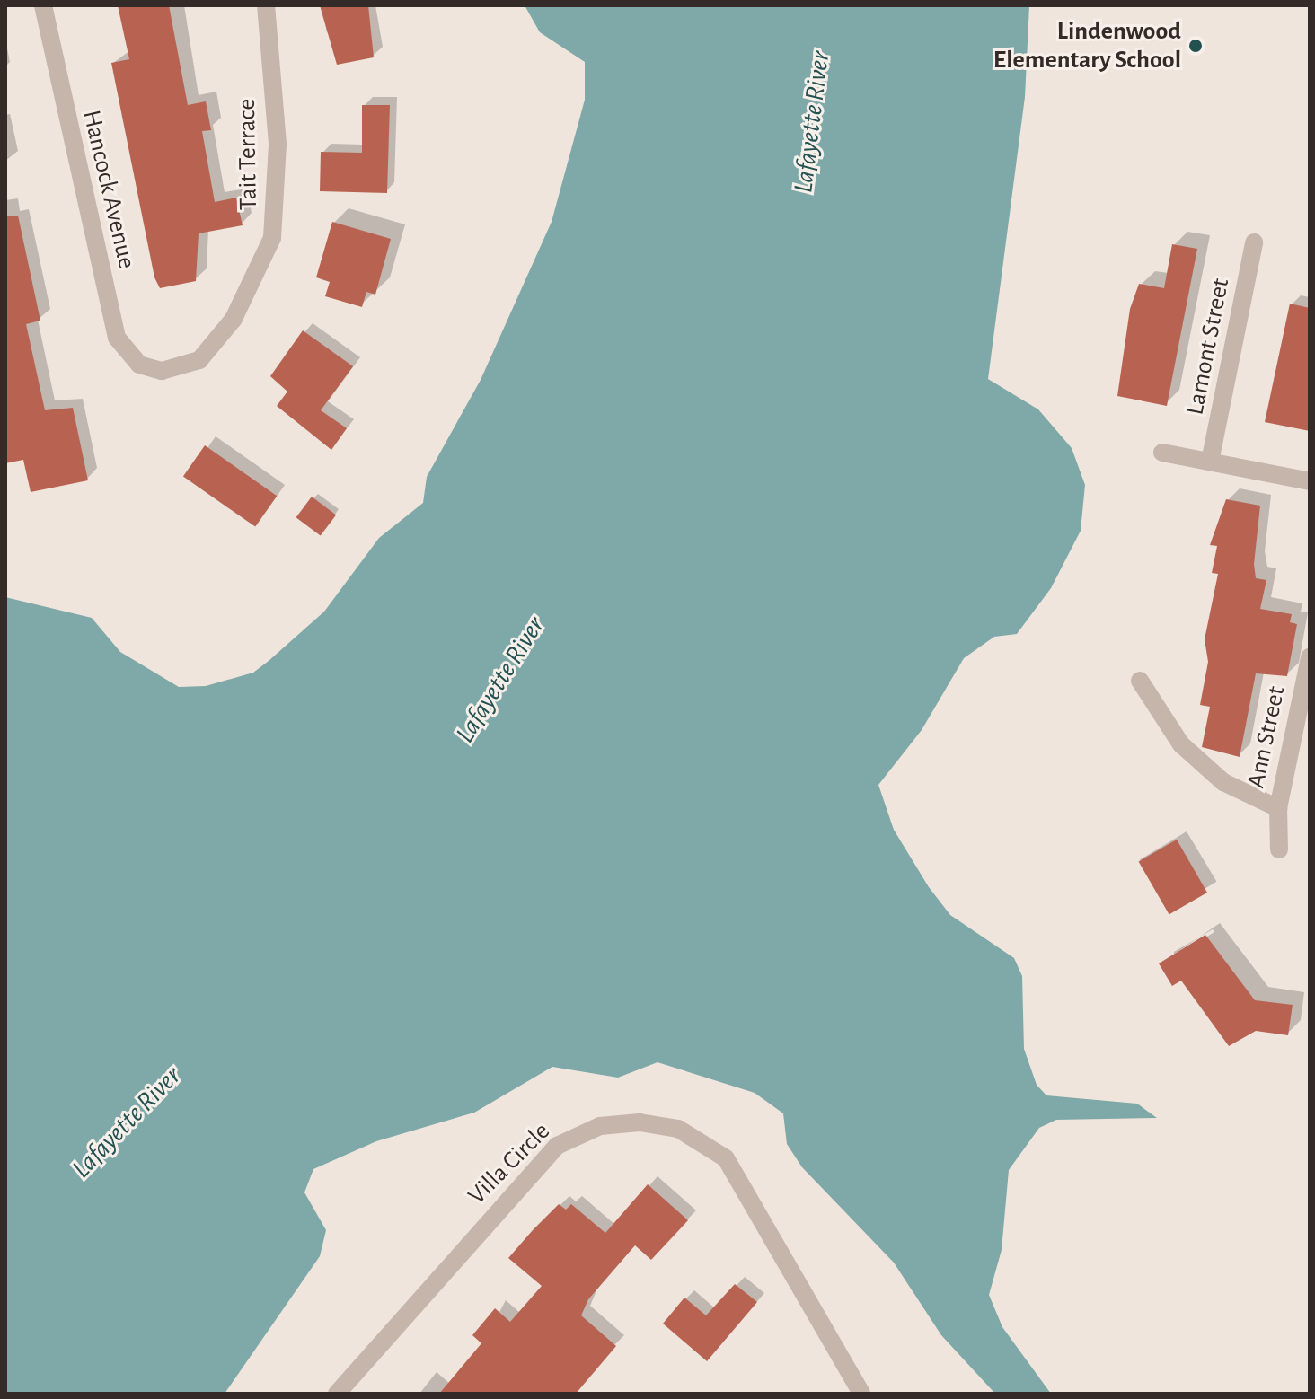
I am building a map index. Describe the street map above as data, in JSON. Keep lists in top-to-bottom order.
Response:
{
  "streets": {
    "street": [
      "Tait Terrace",
      "Hancock Avenue",
      "Lamont Street",
      "Ann Street",
      "Villa Circle"
    ]
  },
  "crossings": [
    ["Tait Terrace", "Hancock Avenue"]
  ],
  "water": ["Lafayette River"],
  "places": ["Lindenwood Elementary School"]
}
